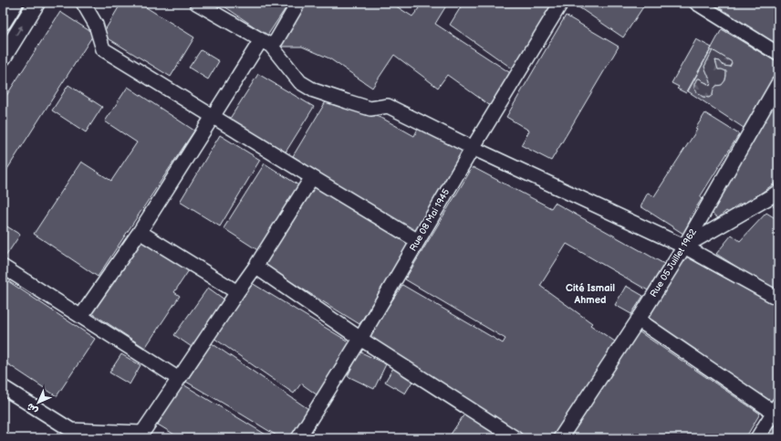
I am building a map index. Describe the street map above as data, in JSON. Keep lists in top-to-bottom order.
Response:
{
  "streets": {
    "street": ["Rue 08 Mai 1945", "Rue 05 Juillet 1962"]
  },
  "districts": ["Cité Ismail Ahmed"],
  "north": "bottom left"
}
